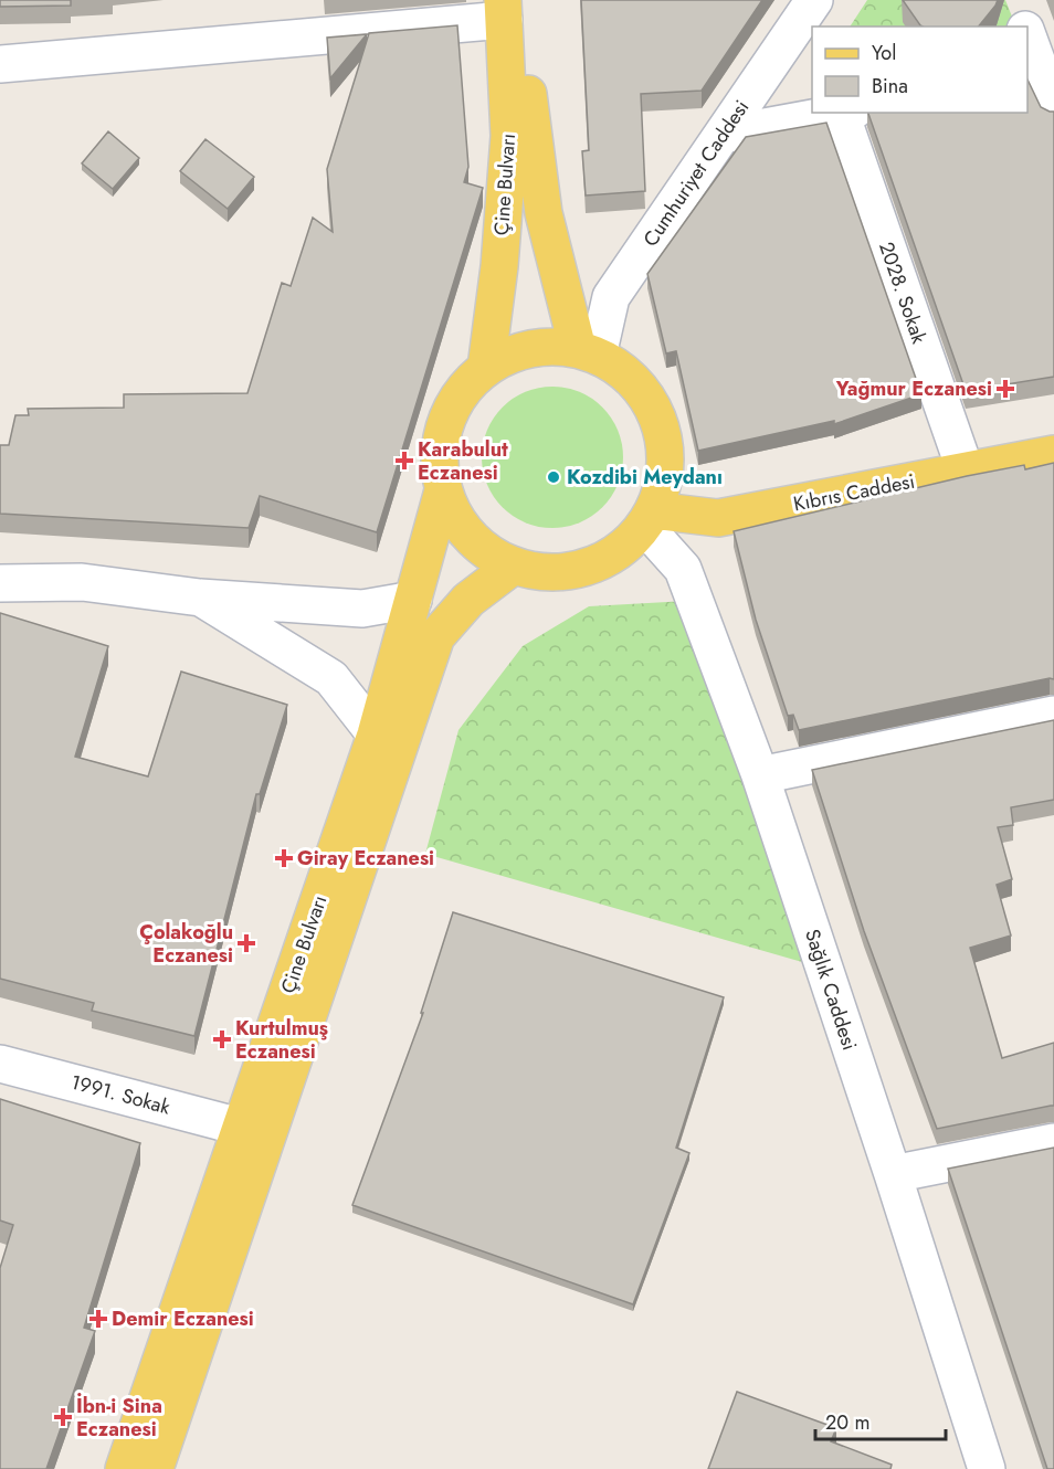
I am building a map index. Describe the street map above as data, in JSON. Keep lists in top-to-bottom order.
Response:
{
  "streets": {
    "main road": ["Çine Bulvarı", "Kıbrıs Caddesi"],
    "street": [
      "Cumhuriyet Caddesi",
      "2028. Sokak",
      "Sağlık Caddesi",
      "1991. Sokak"
    ]
  },
  "crossings": [
    ["Cumhuriyet Caddesi", "Çine Bulvarı"],
    ["Cumhuriyet Caddesi", "Kıbrıs Caddesi"],
    ["Cumhuriyet Caddesi", "Sağlık Caddesi"],
    ["Çine Bulvarı", "Kıbrıs Caddesi"],
    ["Çine Bulvarı", "Sağlık Caddesi"],
    ["Çine Bulvarı", "1991. Sokak"],
    ["2028. Sokak", "Kıbrıs Caddesi"],
    ["Kıbrıs Caddesi", "Sağlık Caddesi"]
  ],
  "places": {
    "health": [
      "Yağmur Eczanesi",
      "Karabulut Eczanesi",
      "Giray Eczanesi",
      "Çolakoğlu Eczanesi",
      "Kurtulmuş Eczanesi",
      "Demir Eczanesi",
      "İbn-i Sina Eczanesi"
    ],
    "other": ["Kozdibi Meydanı"]
  },
  "legend": ["Yol", "Bina"],
  "scale_bar": "20 m"
}
